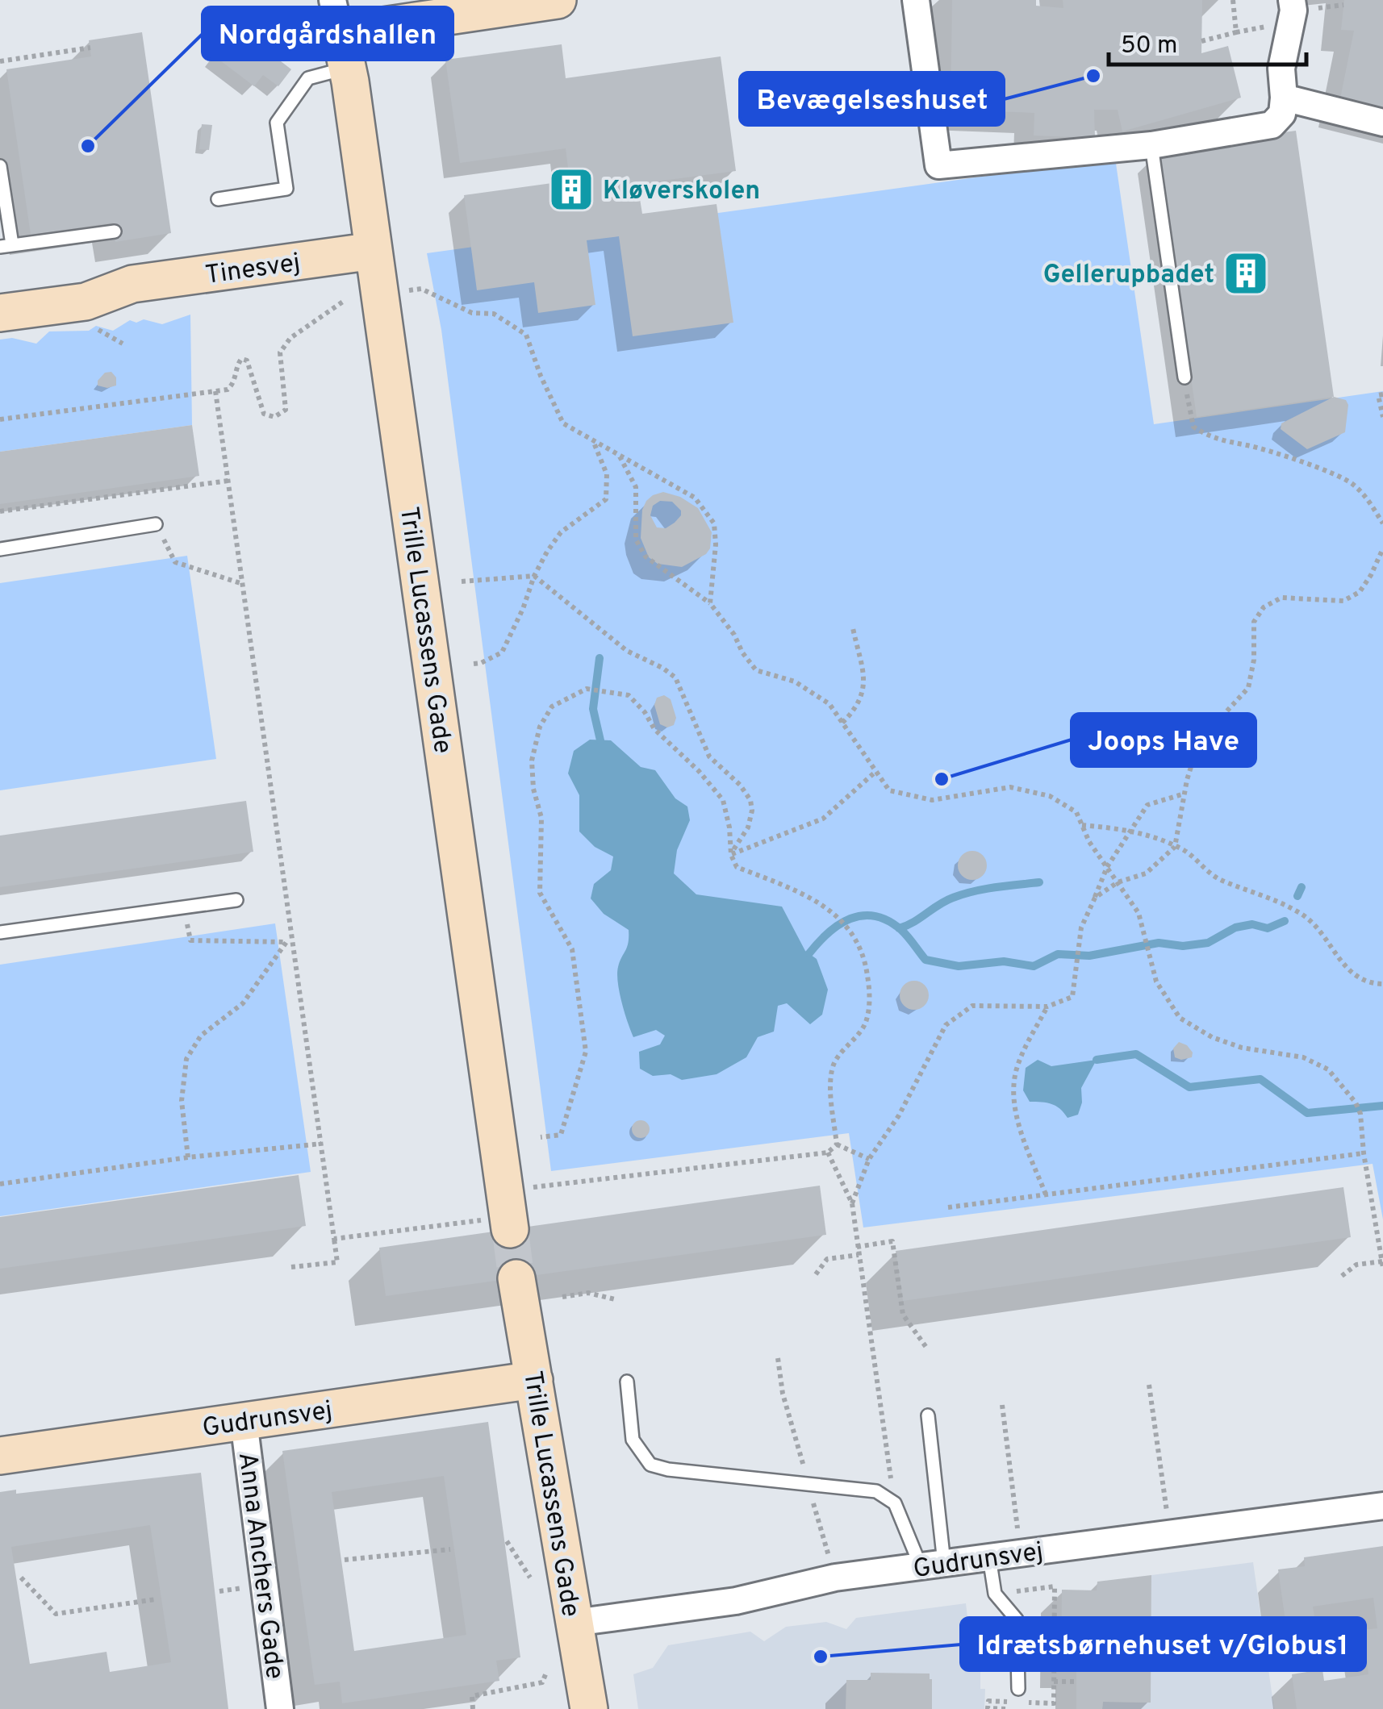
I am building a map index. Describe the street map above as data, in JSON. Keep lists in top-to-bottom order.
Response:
{
  "streets": {
    "street": [
      "Tinesvej",
      "Trille Lucassens Gade",
      "Gudrunsvej",
      "Anna Anchers Gade"
    ]
  },
  "crossings": [
    ["Tinesvej", "Trille Lucassens Gade"],
    ["Trille Lucassens Gade", "Gudrunsvej"],
    ["Gudrunsvej", "Anna Anchers Gade"]
  ],
  "places": {
    "other": [
      "Bevægelseshuset",
      "Nordgårdshallen",
      "Joops Have",
      "Idrætsbørnehuset v/Globus1"
    ],
    "building": ["Kløverskolen", "Gellerupbadet"]
  },
  "scale_bar": "50 m"
}
